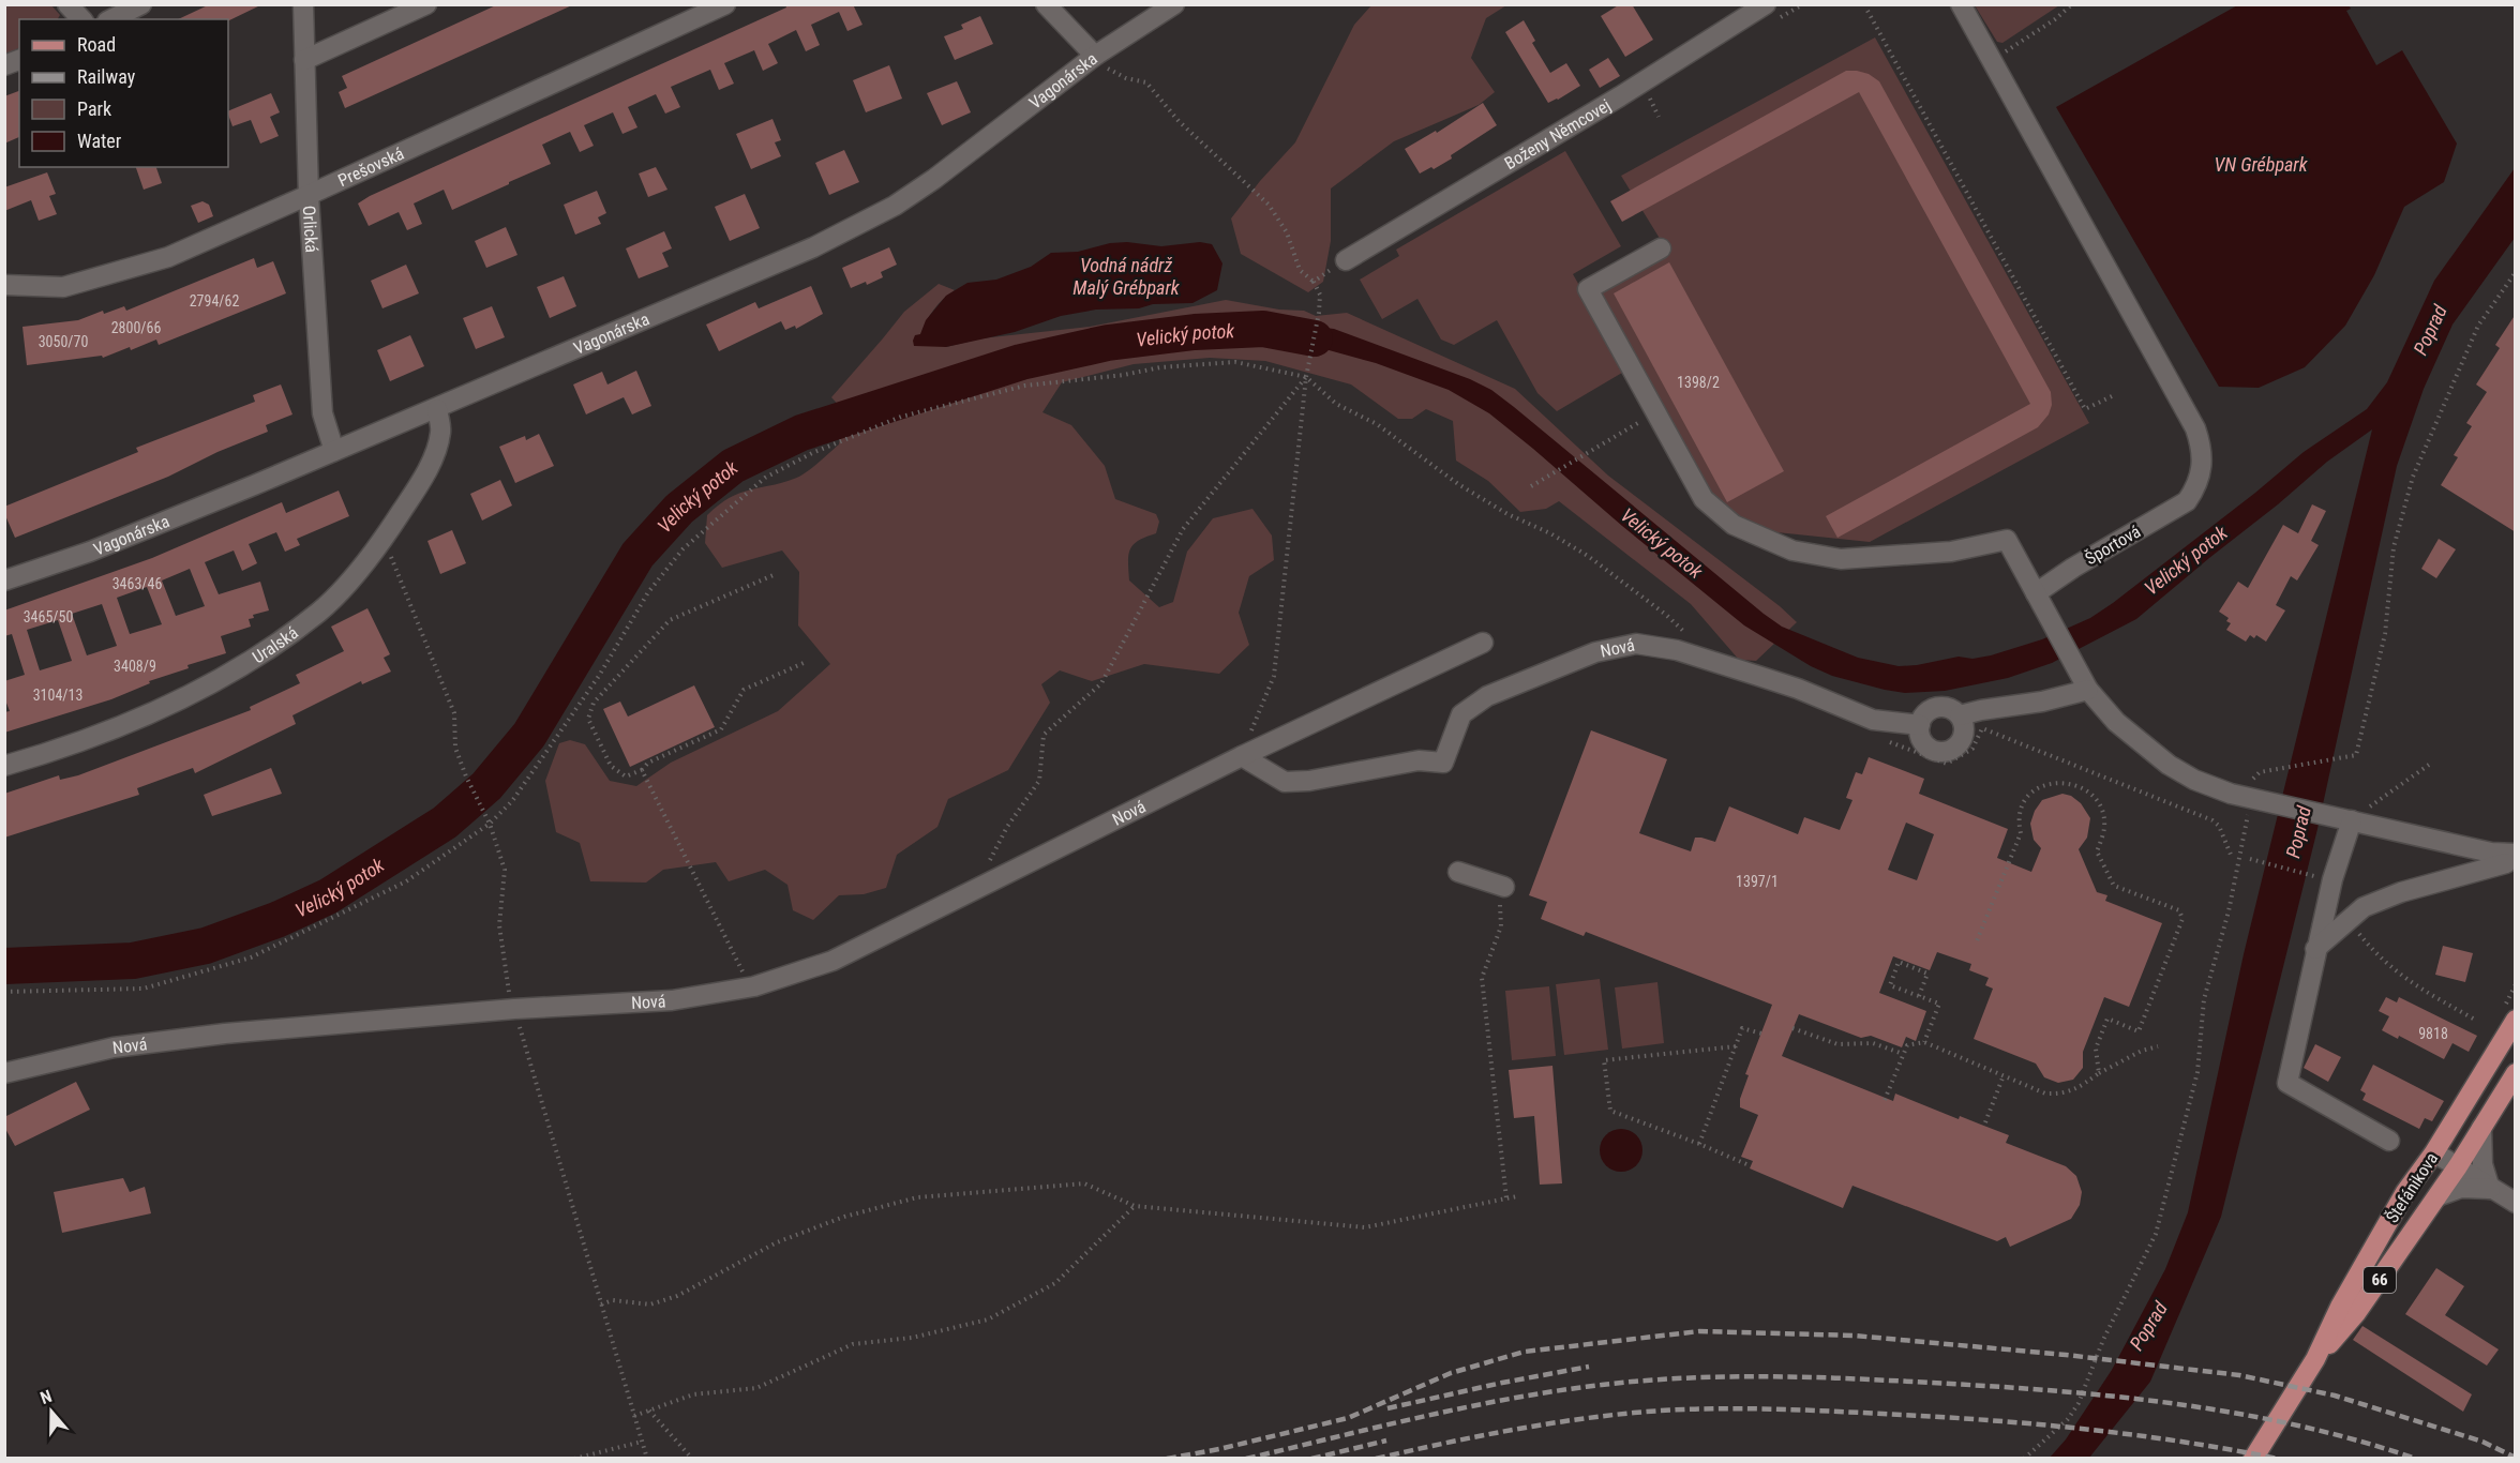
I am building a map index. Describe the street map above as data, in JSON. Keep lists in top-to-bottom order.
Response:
{
  "streets": {
    "main road": ["Štefánikova", "66"],
    "street": [
      "Vagonárska",
      "Boženy Němcovej",
      "Prešovská",
      "Orlická",
      "Športová",
      "Uralská",
      "Nová"
    ]
  },
  "crossings": [
    ["Vagonárska", "Orlická"],
    ["Vagonárska", "Uralská"],
    ["Prešovská", "Orlická"]
  ],
  "water": [
    "VN Grébpark",
    "Vodná nádrž Malý Grébpark",
    "Poprad",
    "Velický potok"
  ],
  "house_numbers": [
    "2794/62",
    "2800/66",
    "3050/70",
    "1398/2",
    "3463/46",
    "3465/50",
    "3408/9",
    "3104/13",
    "1397/1",
    "9818"
  ],
  "legend": [
    "Road",
    "Railway",
    "Park",
    "Water"
  ],
  "north": "top"
}
